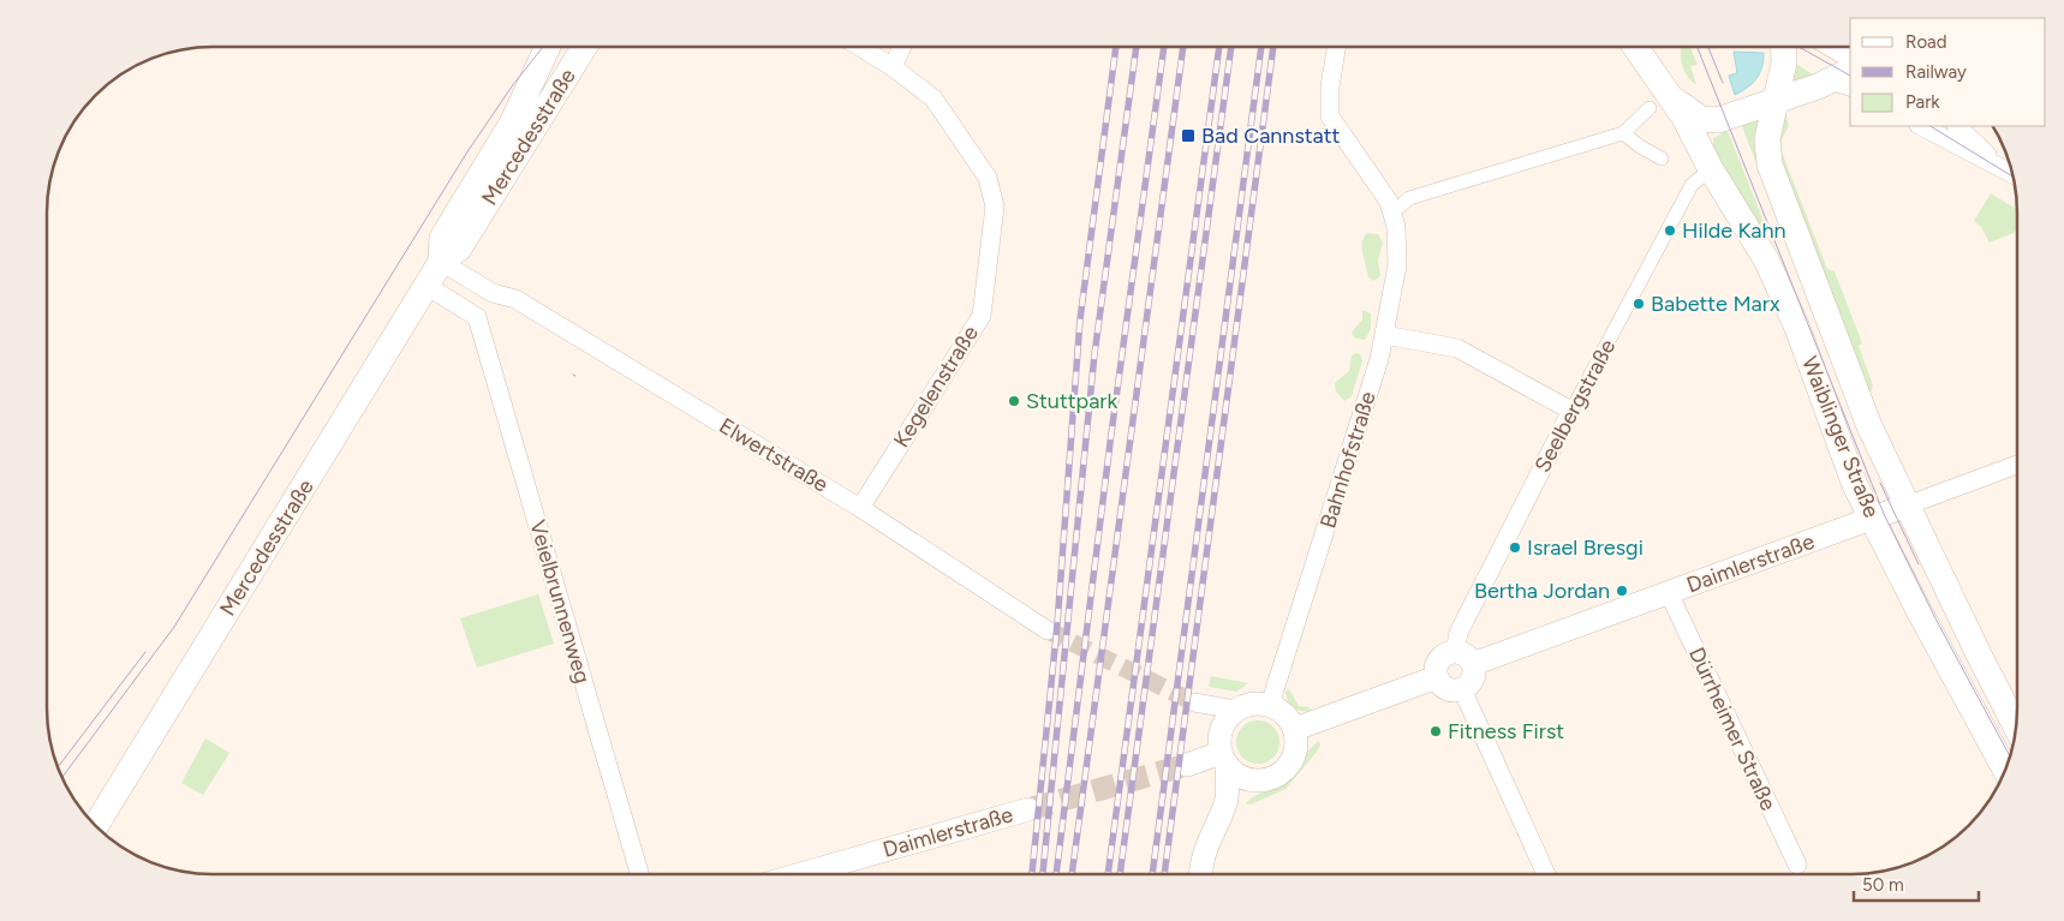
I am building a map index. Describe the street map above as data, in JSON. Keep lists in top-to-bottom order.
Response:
{
  "streets": {
    "main road": ["Mercedesstraße", "Waiblinger Straße"],
    "street": [
      "Kegelenstraße",
      "Seelbergstraße",
      "Elwertstraße",
      "Bahnhofstraße",
      "Daimlerstraße",
      "Veielbrunnenweg",
      "Dürrheimer Straße"
    ]
  },
  "crossings": [
    ["Mercedesstraße", "Elwertstraße"],
    ["Kegelenstraße", "Elwertstraße"],
    ["Seelbergstraße", "Waiblinger Straße"],
    ["Seelbergstraße", "Daimlerstraße"],
    ["Waiblinger Straße", "Daimlerstraße"],
    ["Daimlerstraße", "Dürrheimer Straße"]
  ],
  "places": {
    "transit": ["Bad Cannstatt"],
    "other": [
      "Hilde Kahn",
      "Babette Marx",
      "Stuttpark",
      "Israel Bresgi",
      "Bertha Jordan",
      "Fitness First"
    ]
  },
  "legend": ["Road", "Railway", "Park"],
  "scale_bar": "50 m"
}
